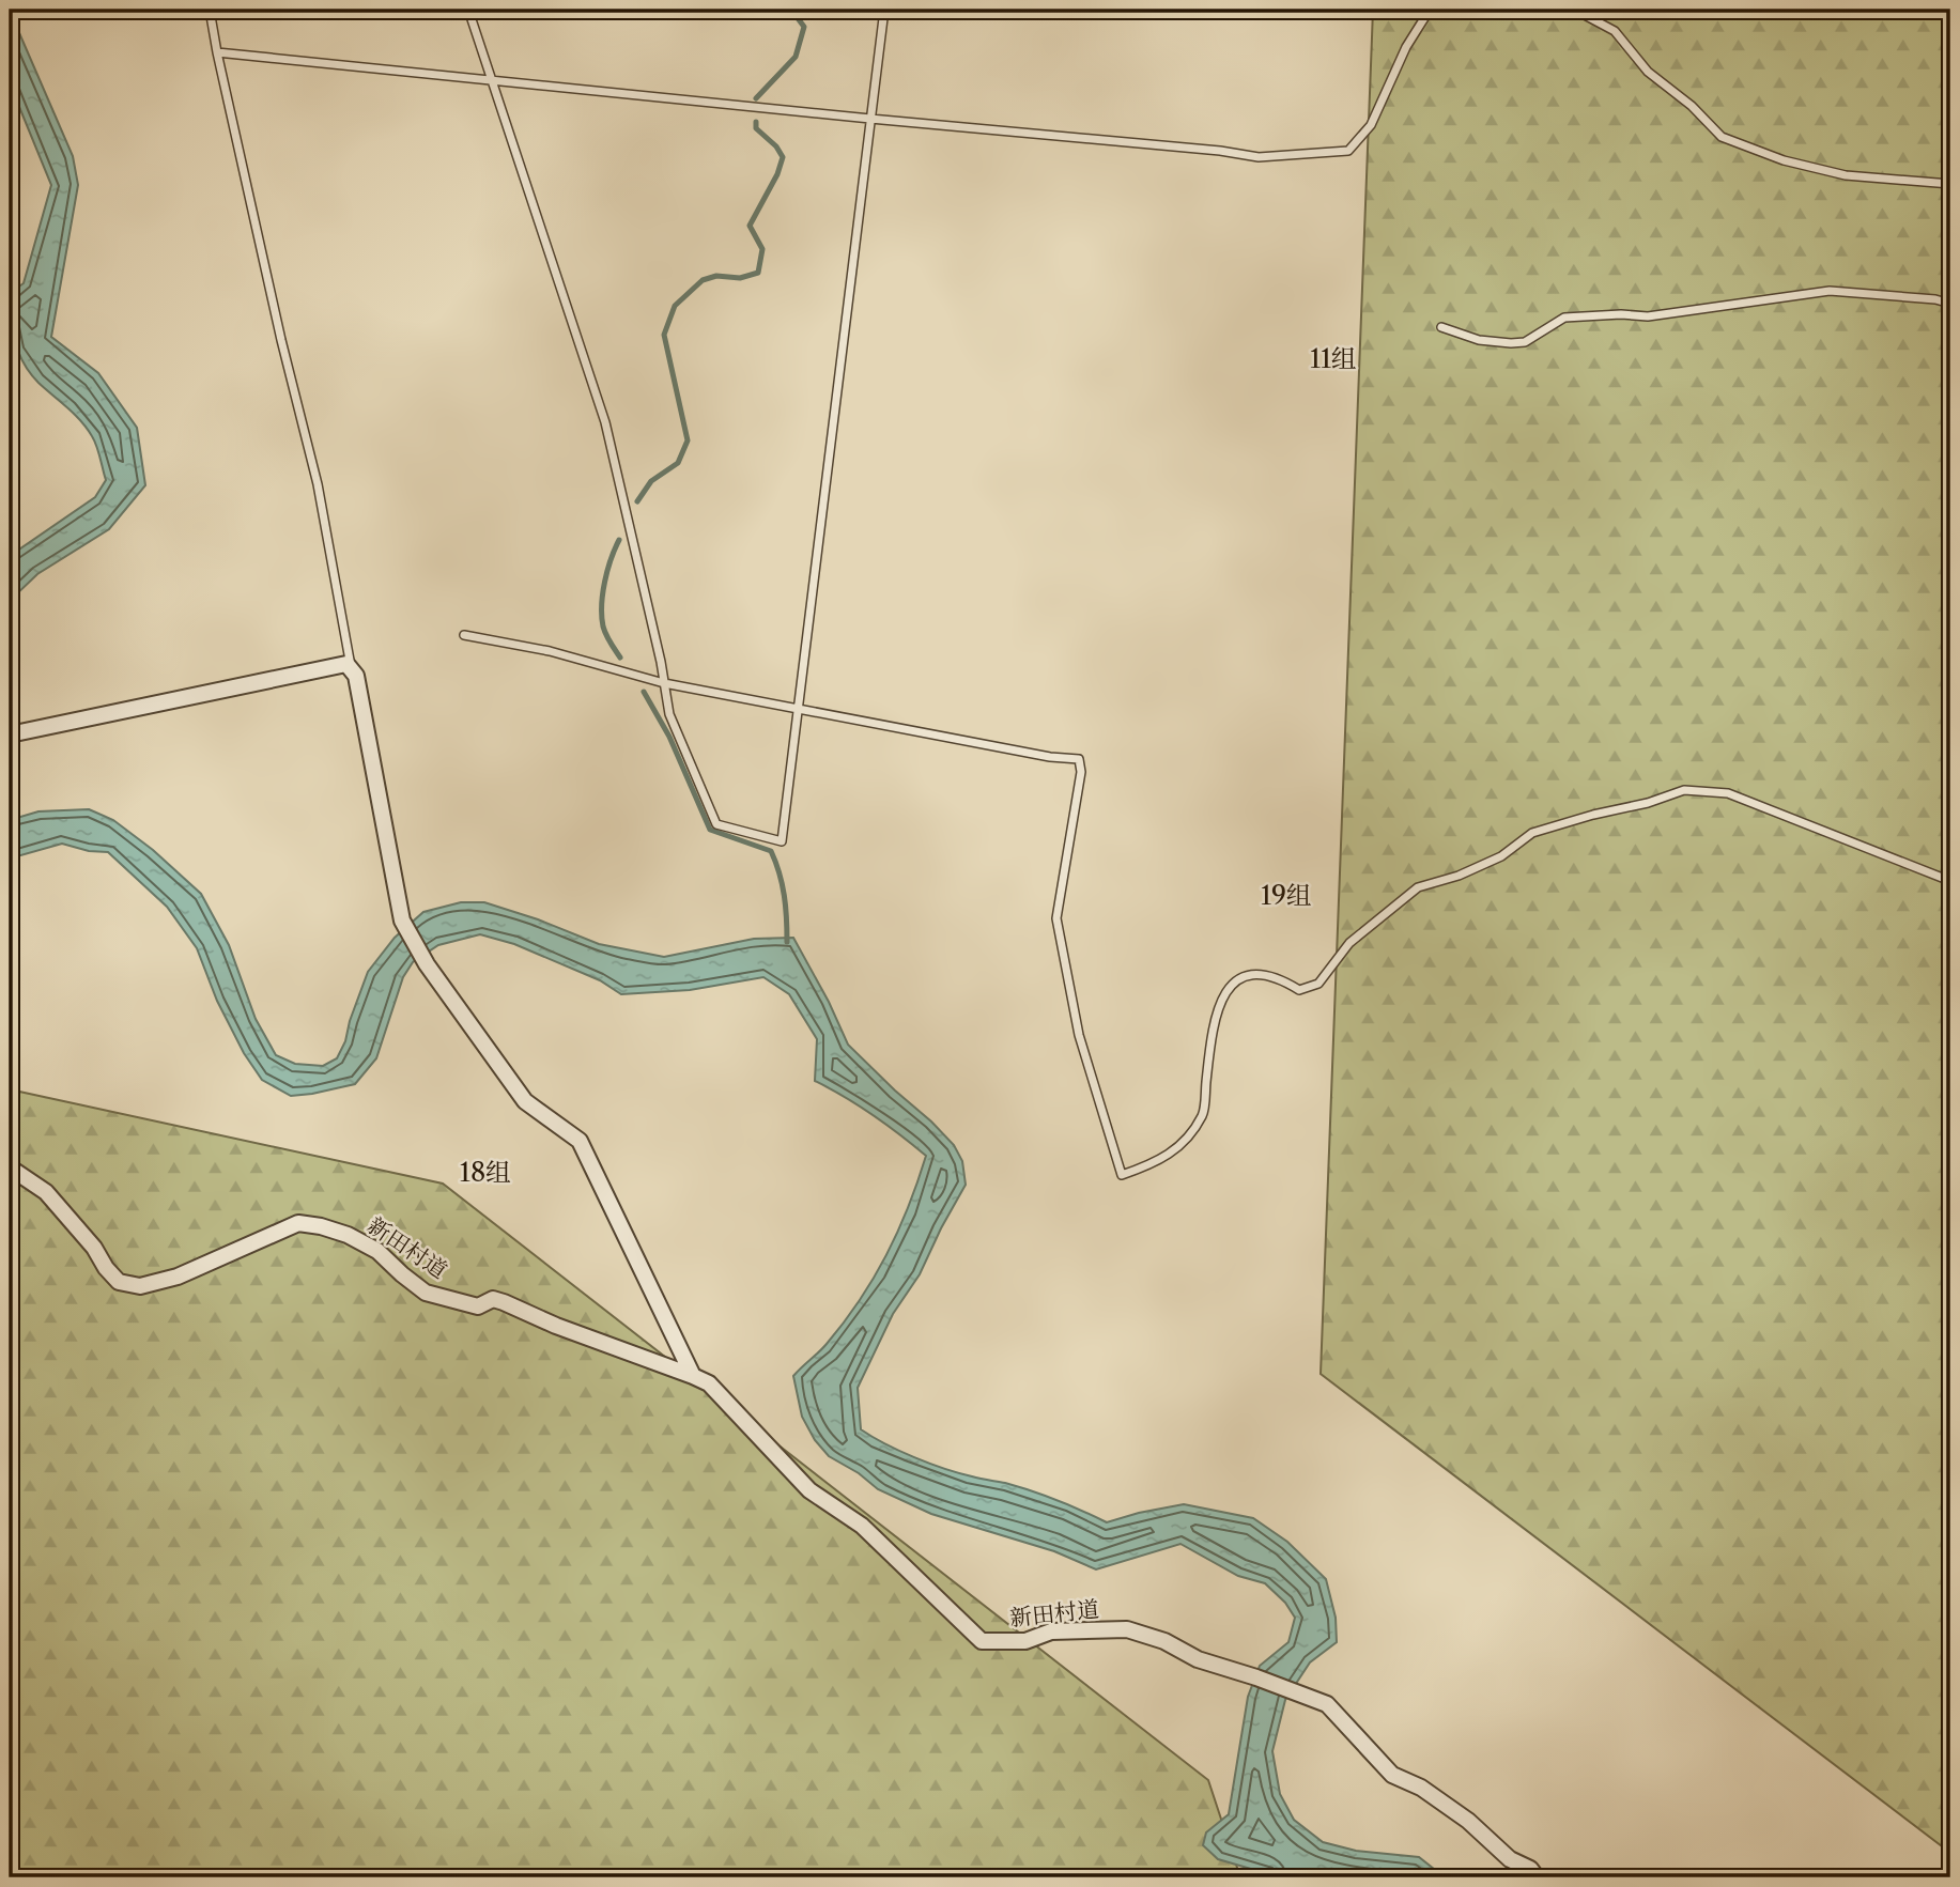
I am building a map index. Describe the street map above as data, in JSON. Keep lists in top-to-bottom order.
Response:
{
  "streets": {
    "street": ["新田村道"]
  },
  "districts": ["11组", "19组", "18组"]
}
